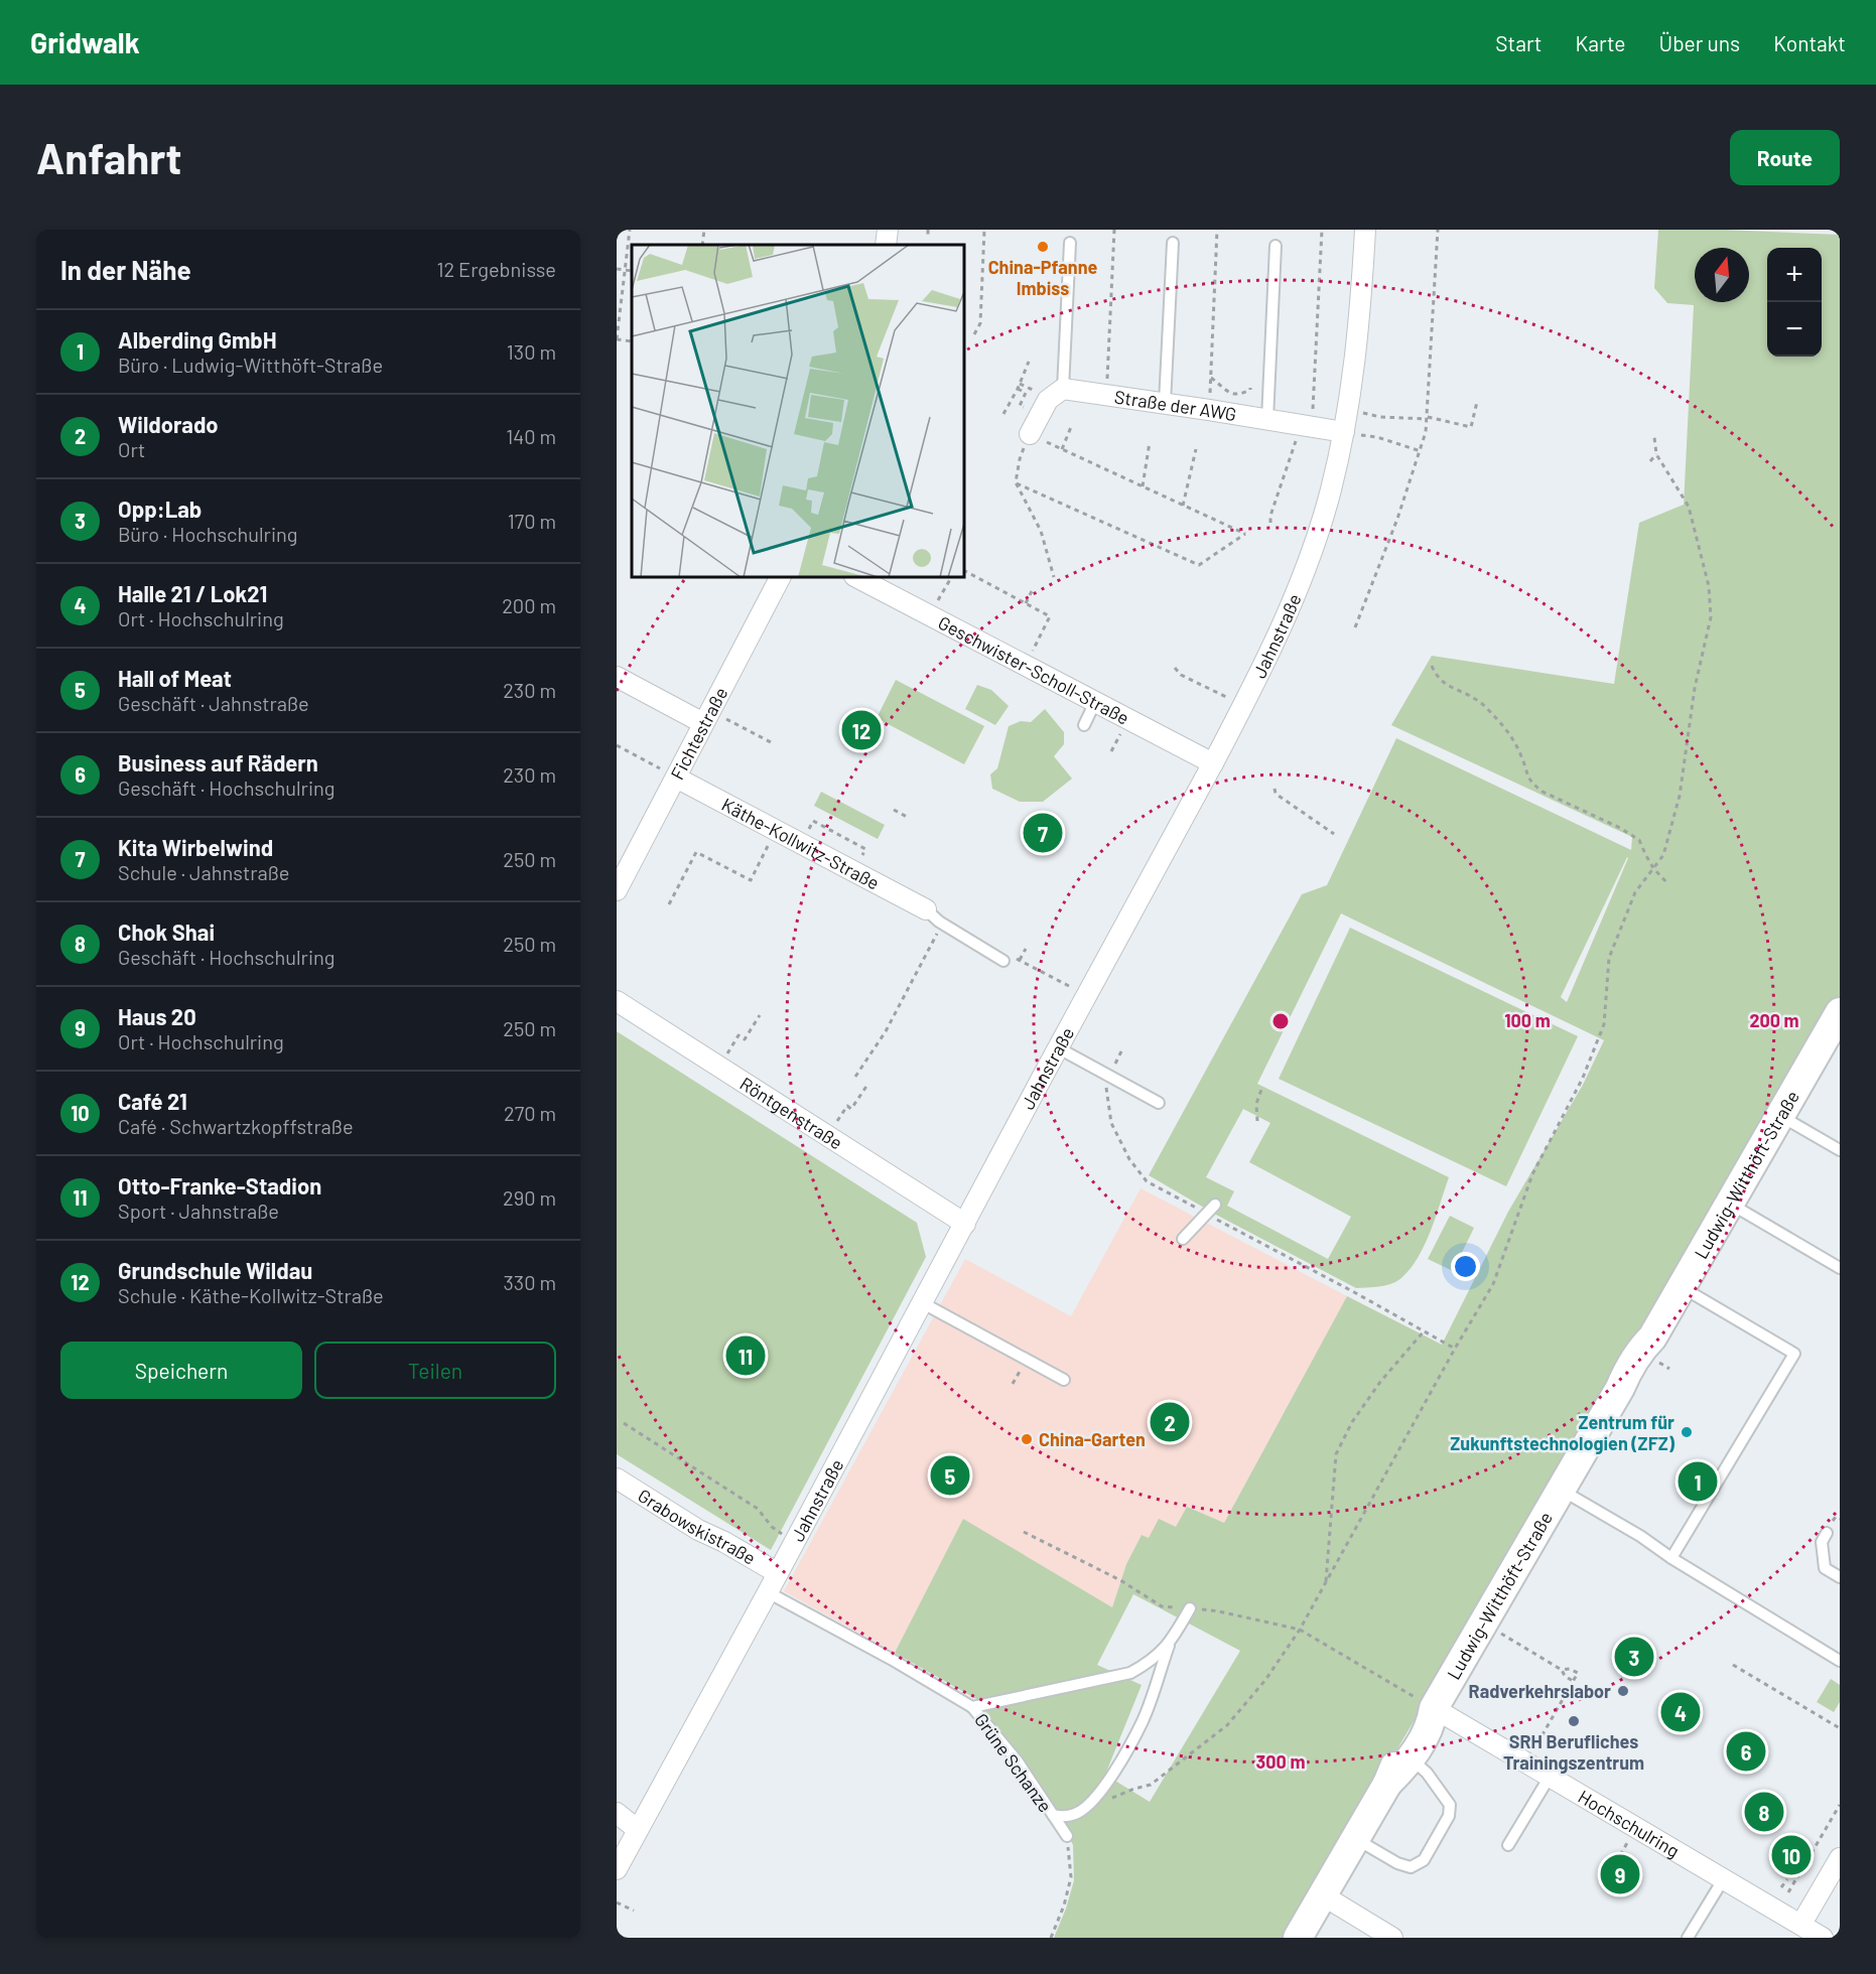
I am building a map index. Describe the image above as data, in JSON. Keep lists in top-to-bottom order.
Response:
{
  "streets": {
    "street": [
      "Straße der AWG",
      "Jahnstraße",
      "Geschwister-Scholl-Straße",
      "Fichtestraße",
      "Käthe-Kollwitz-Straße",
      "Röntgenstraße",
      "Ludwig-Witthöft-Straße",
      "Grabowskistraße",
      "Hochschulring"
    ],
    "lane": ["Grüne Schanze"]
  },
  "crossings": [
    ["Straße der AWG", "Jahnstraße"],
    ["Jahnstraße", "Geschwister-Scholl-Straße"],
    ["Jahnstraße", "Röntgenstraße"],
    ["Jahnstraße", "Grabowskistraße"],
    ["Jahnstraße", "Grüne Schanze"],
    ["Fichtestraße", "Käthe-Kollwitz-Straße"],
    ["Ludwig-Witthöft-Straße", "Hochschulring"]
  ],
  "places": [
    "China-Pfanne Imbiss",
    "Zentrum für Zukunftstechnologien (ZFZ)",
    "China-Garten",
    "Radverkehrslabor",
    "SRH Berufliches Trainingszentrum"
  ],
  "north": "top",
  "page": {
    "header": "Gridwalk",
    "nav": [
      "Start",
      "Karte",
      "Über uns",
      "Kontakt"
    ],
    "buttons": [
      "Route",
      ["Speichern", "Teilen"]
    ],
    "title": "Anfahrt",
    "heading": ["In der Nähe", "12 Ergebnisse"],
    "map_buttons": ["+", "−"],
    "list": [
      {
        "mark": "1",
        "name": "Alberding GmbH",
        "note": "Büro · Ludwig-Witthöft-Straße",
        "value": "130 m"
      },
      {
        "mark": "2",
        "name": "Wildorado",
        "note": "Ort",
        "value": "140 m"
      },
      {
        "mark": "3",
        "name": "Opp:Lab",
        "note": "Büro · Hochschulring",
        "value": "170 m"
      },
      {
        "mark": "4",
        "name": "Halle 21 / Lok21",
        "note": "Ort · Hochschulring",
        "value": "200 m"
      },
      {
        "mark": "5",
        "name": "Hall of Meat",
        "note": "Geschäft · Jahnstraße",
        "value": "230 m"
      },
      {
        "mark": "6",
        "name": "Business auf Rädern",
        "note": "Geschäft · Hochschulring",
        "value": "230 m"
      },
      {
        "mark": "7",
        "name": "Kita Wirbelwind",
        "note": "Schule · Jahnstraße",
        "value": "250 m"
      },
      {
        "mark": "8",
        "name": "Chok Shai",
        "note": "Geschäft · Hochschulring",
        "value": "250 m"
      },
      {
        "mark": "9",
        "name": "Haus 20",
        "note": "Ort · Hochschulring",
        "value": "250 m"
      },
      {
        "mark": "10",
        "name": "Café 21",
        "note": "Café · Schwartzkopffstraße",
        "value": "270 m"
      },
      {
        "mark": "11",
        "name": "Otto-Franke-Stadion",
        "note": "Sport · Jahnstraße",
        "value": "290 m"
      },
      {
        "mark": "12",
        "name": "Grundschule Wildau",
        "note": "Schule · Käthe-Kollwitz-Straße",
        "value": "330 m"
      }
    ],
    "pins": [
      "12",
      "7",
      "11",
      "2",
      "5",
      "1",
      "3",
      "4",
      "6",
      "8",
      "10",
      "9"
    ]
  },
  "rings": ["100 m", "200 m", "300 m"]
}
